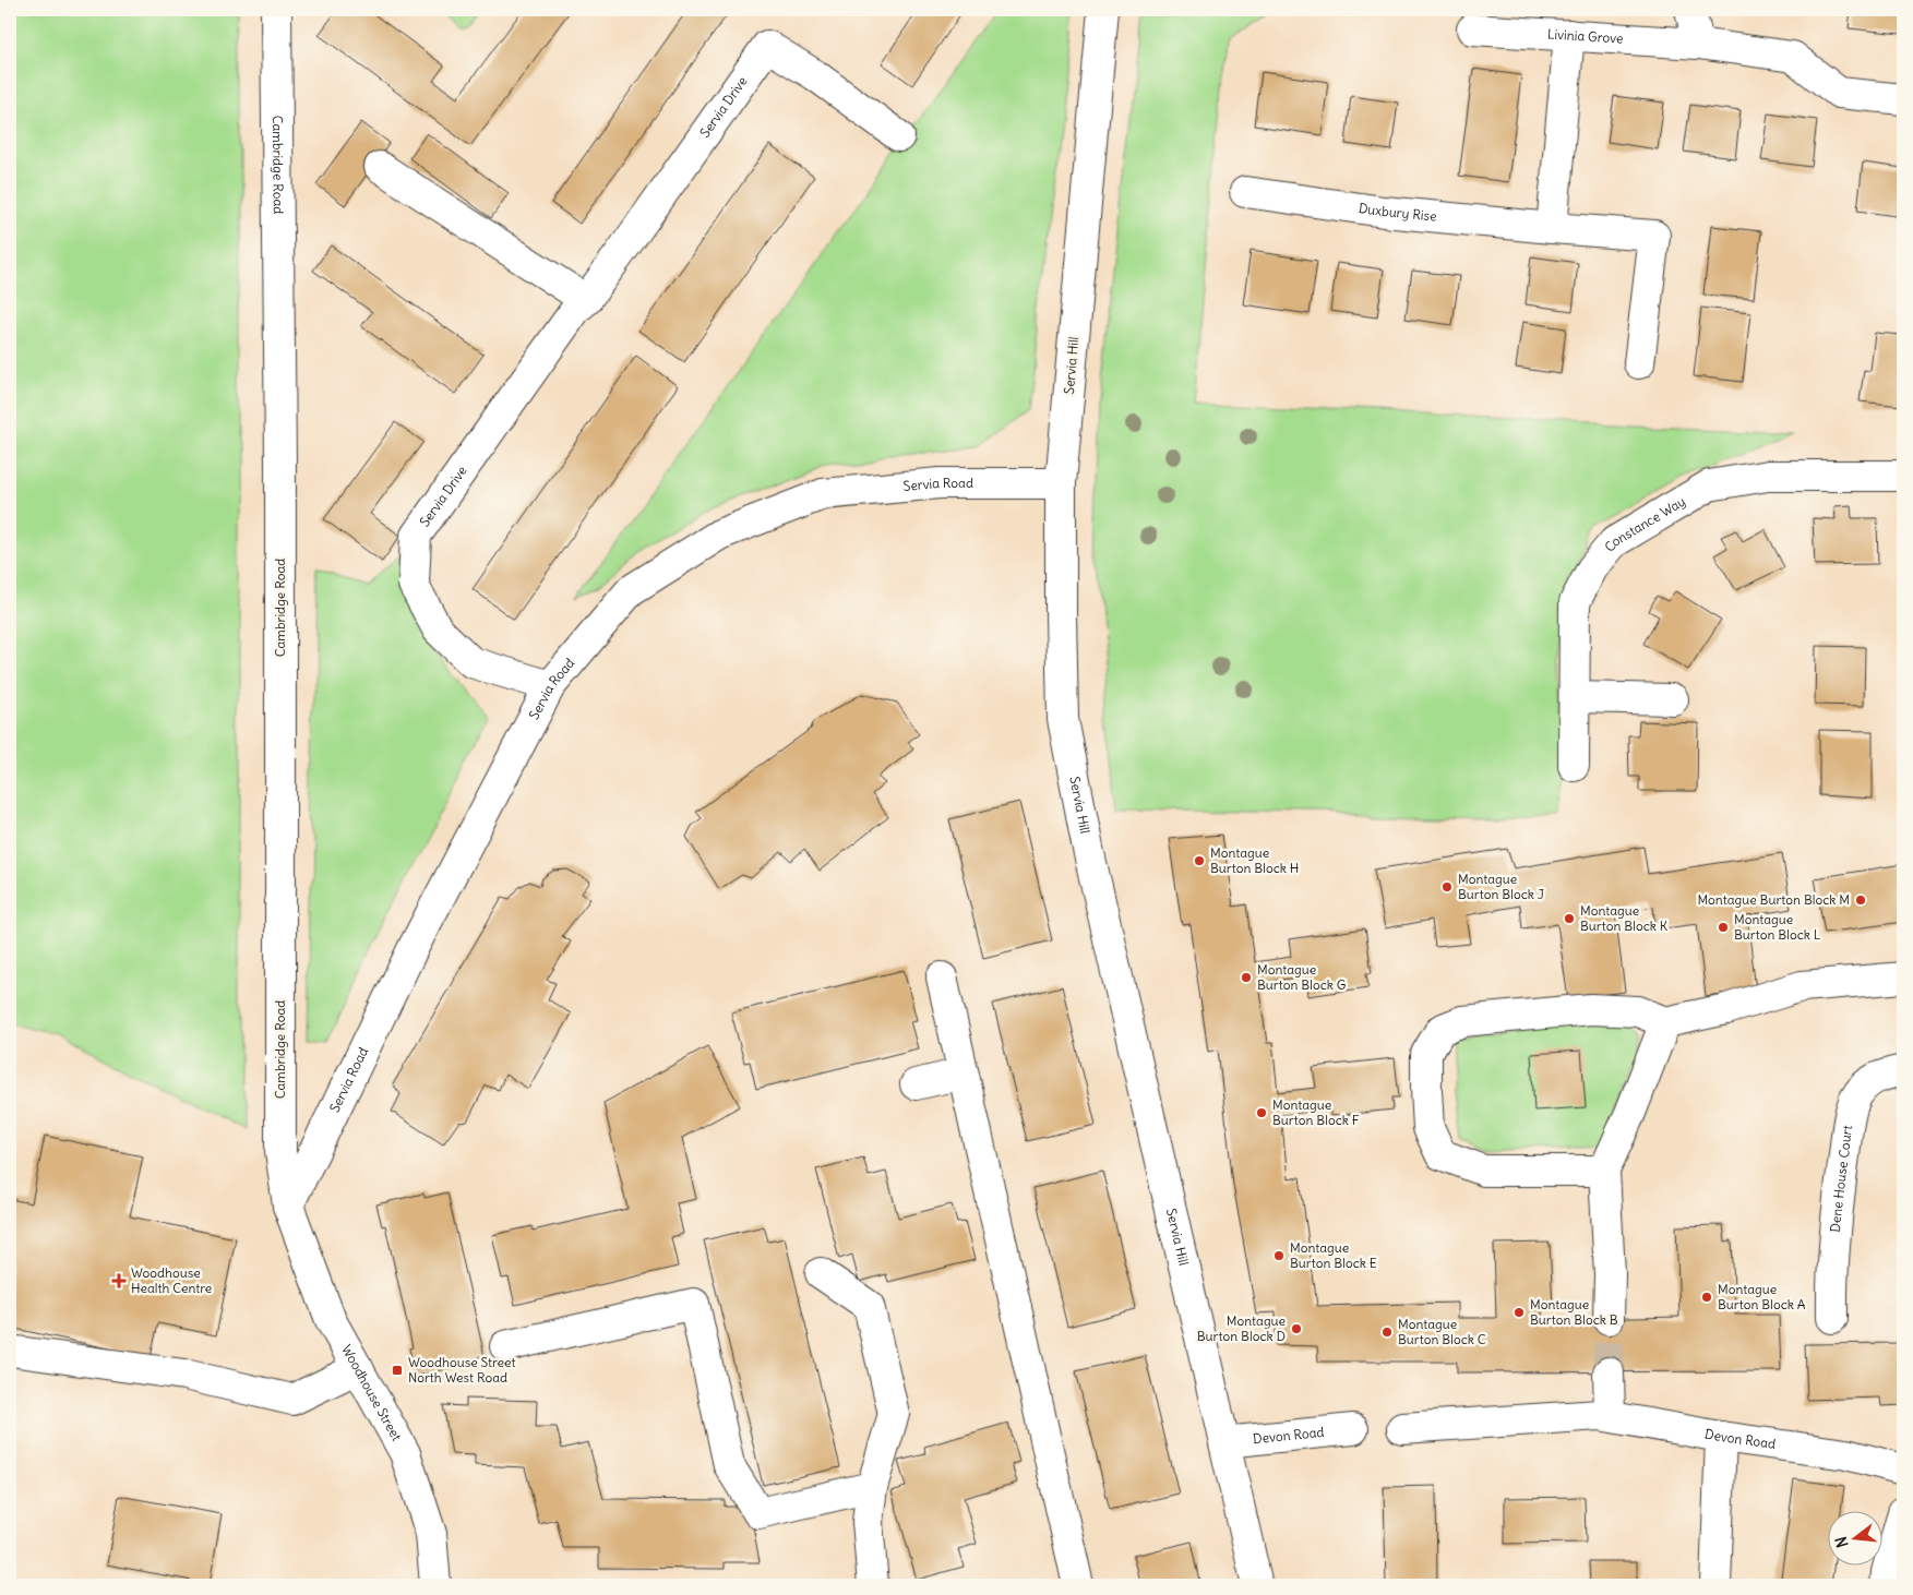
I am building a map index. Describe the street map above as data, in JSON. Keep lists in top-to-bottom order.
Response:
{
  "streets": {
    "street": [
      "Livinia Grove",
      "Servia Drive",
      "Cambridge Road",
      "Duxbury Rise",
      "Servia Hill",
      "Servia Road",
      "Constance Way",
      "Dene House Court",
      "Woodhouse Street",
      "Devon Road"
    ]
  },
  "crossings": [
    ["Servia Drive", "Servia Road"],
    ["Cambridge Road", "Servia Road"],
    ["Cambridge Road", "Woodhouse Street"],
    ["Servia Hill", "Servia Road"],
    ["Servia Hill", "Devon Road"],
    ["Servia Road", "Woodhouse Street"]
  ],
  "places": {
    "other": [
      "Montague Burton Block H",
      "Montague Burton Block J",
      "Montague Burton Block M",
      "Montague Burton Block K",
      "Montague Burton Block L",
      "Montague Burton Block G",
      "Montague Burton Block F",
      "Montague Burton Block E",
      "Montague Burton Block A",
      "Montague Burton Block B",
      "Montague Burton Block D",
      "Montague Burton Block C"
    ],
    "health": ["Woodhouse Health Centre"],
    "transit": ["Woodhouse Street North West Road"]
  },
  "north": "left"
}
